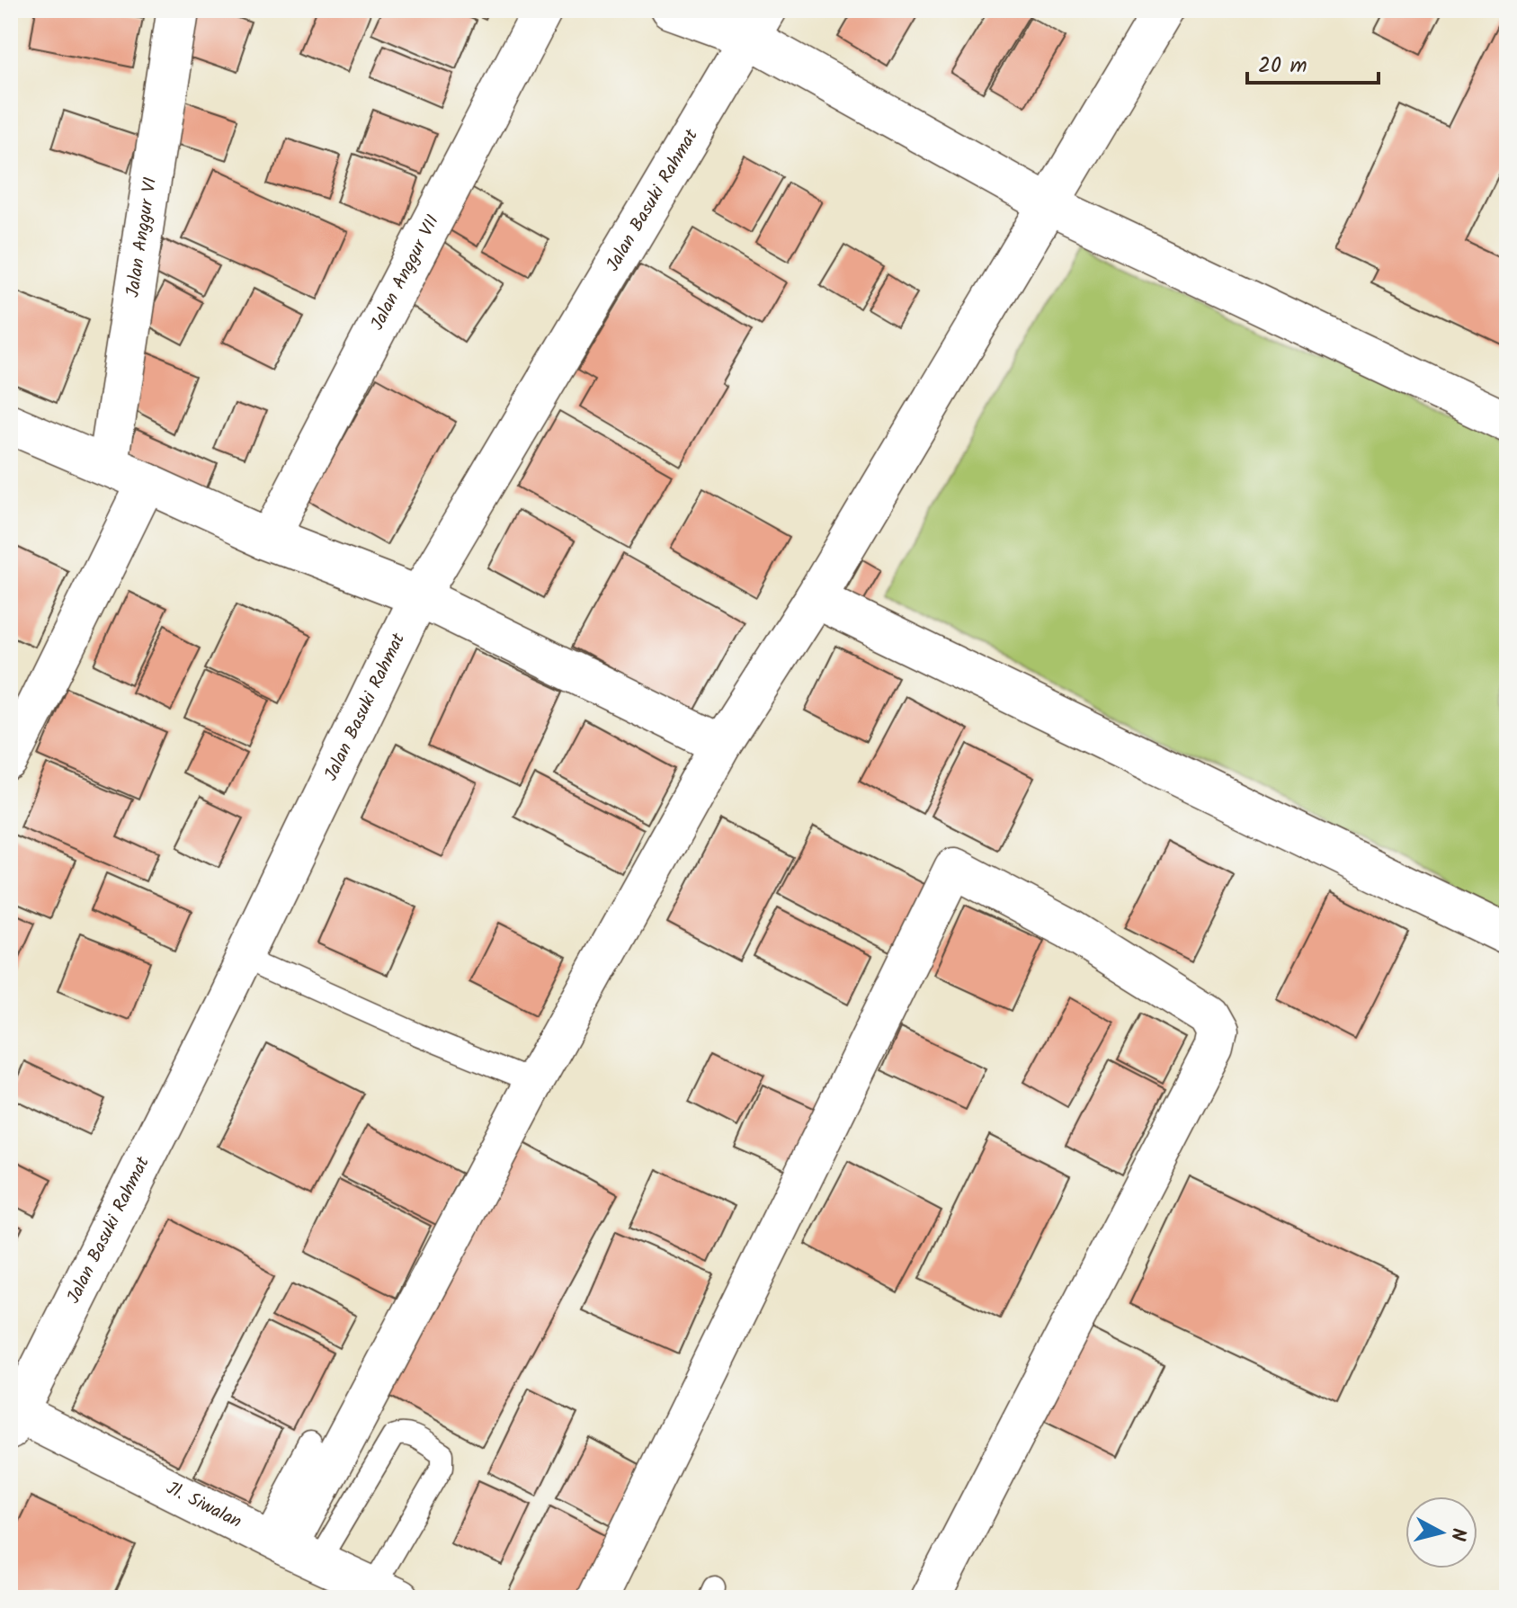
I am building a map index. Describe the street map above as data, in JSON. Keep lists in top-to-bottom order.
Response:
{
  "streets": {
    "street": [
      "Jalan Basuki Rahmat",
      "Jalan Anggur VI",
      "Jalan Anggur VII",
      "Jl. Siwalan"
    ]
  },
  "crossings": [
    ["Jalan Basuki Rahmat", "Jl. Siwalan"]
  ],
  "scale_bar": "20 m",
  "north": "right"
}
